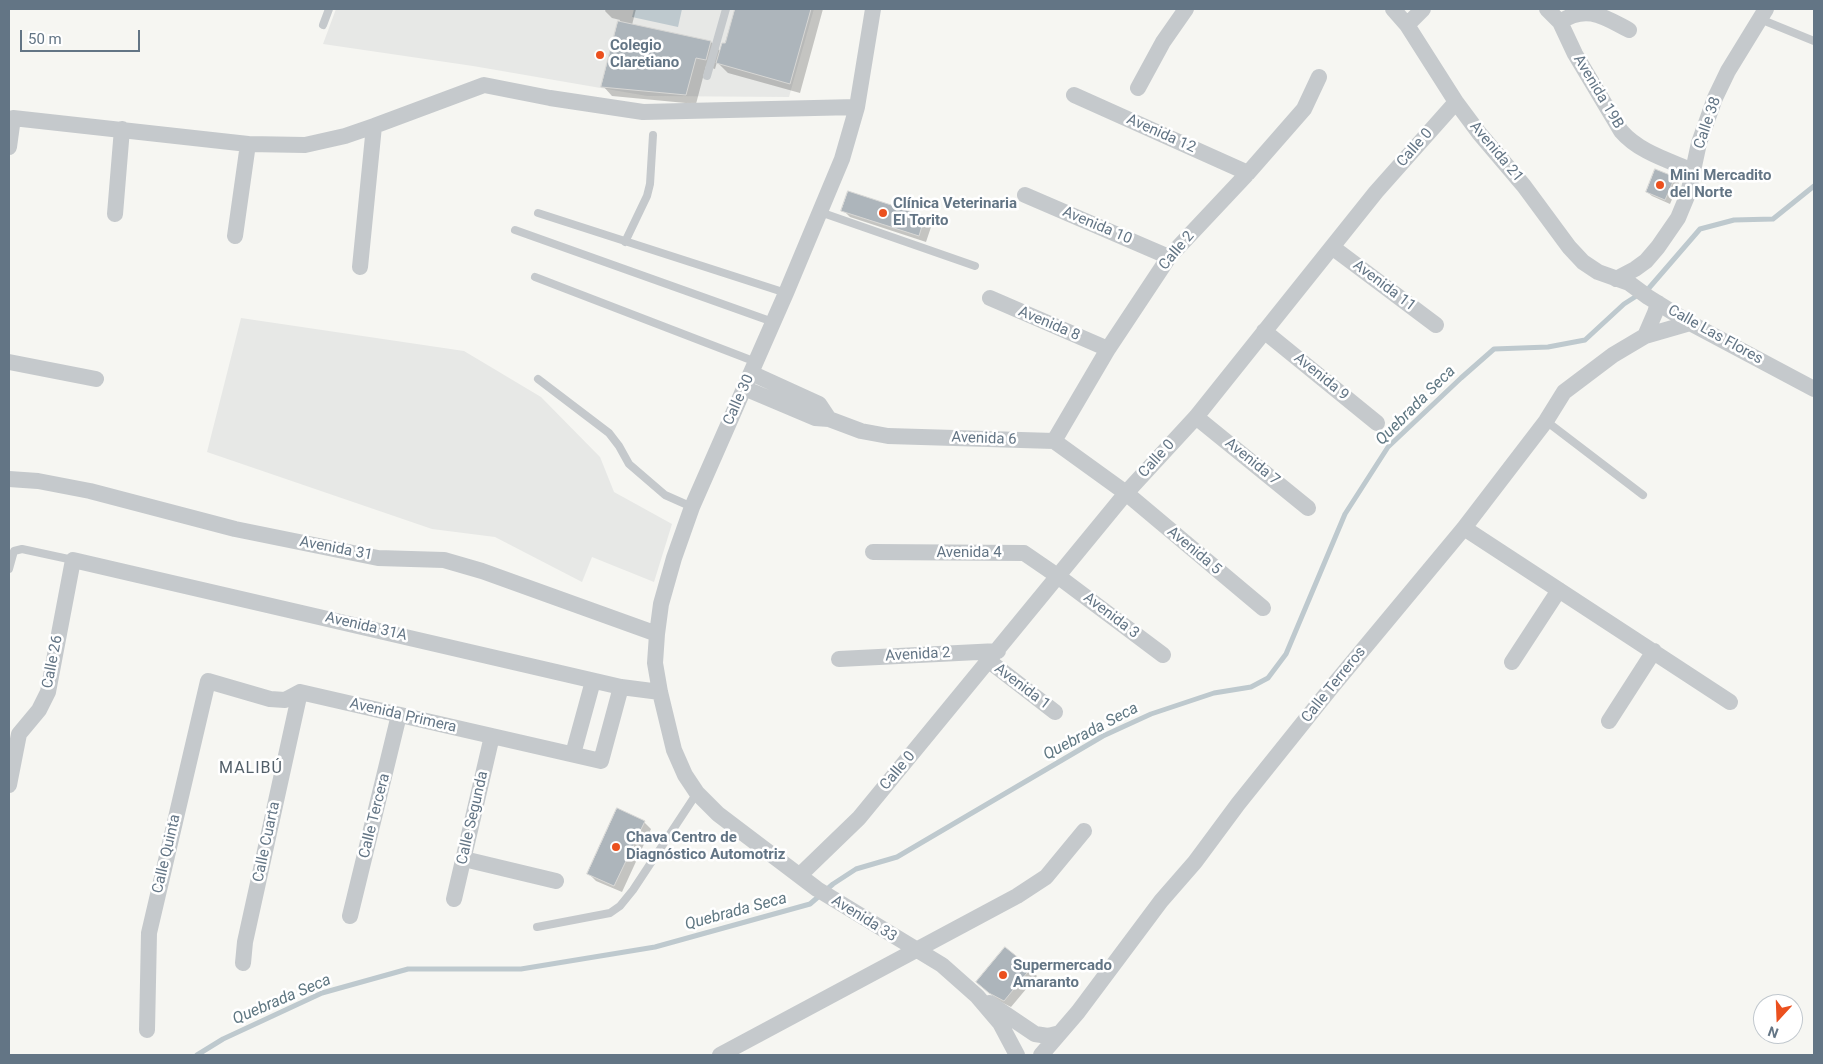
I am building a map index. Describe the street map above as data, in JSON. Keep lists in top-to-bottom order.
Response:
{
  "streets": {
    "street": [
      "Avenida 19B",
      "Calle 38",
      "Avenida 12",
      "Calle 0",
      "Avenida 21",
      "Avenida 10",
      "Calle 2",
      "Avenida 11",
      "Avenida 8",
      "Calle Las Flores",
      "Avenida 9",
      "Calle 30",
      "Avenida 6",
      "Avenida 7",
      "Avenida 31",
      "Avenida 5",
      "Avenida 4",
      "Avenida 3",
      "Avenida 31A",
      "Avenida 2",
      "Calle 26",
      "Calle Terreros",
      "Avenida 1",
      "Avenida Primera",
      "Calle Tercera",
      "Calle Segunda",
      "Calle Cuarta",
      "Calle Quinta",
      "Avenida 33"
    ]
  },
  "crossings": [
    ["Avenida 19B", "Calle 38"],
    ["Calle 38", "Avenida 21"],
    ["Calle 38", "Calle Las Flores"],
    ["Avenida 12", "Calle 2"],
    ["Calle 0", "Avenida 21"],
    ["Calle 0", "Avenida 11"],
    ["Calle 0", "Avenida 9"],
    ["Calle 0", "Avenida 7"],
    ["Calle 0", "Avenida 5"],
    ["Calle 0", "Avenida 4"],
    ["Calle 0", "Avenida 3"],
    ["Calle 0", "Avenida 2"],
    ["Calle 0", "Avenida 1"],
    ["Calle 0", "Avenida 33"],
    ["Avenida 21", "Calle Las Flores"],
    ["Avenida 10", "Calle 2"],
    ["Calle 2", "Avenida 8"],
    ["Calle 2", "Avenida 6"],
    ["Calle Las Flores", "Calle Terreros"],
    ["Calle 30", "Avenida 6"],
    ["Calle 30", "Avenida 31"],
    ["Calle 30", "Avenida 31A"],
    ["Calle 30", "Avenida 33"],
    ["Avenida 4", "Avenida 3"],
    ["Avenida 31A", "Calle 26"],
    ["Avenida 31A", "Avenida Primera"],
    ["Avenida 2", "Avenida 1"],
    ["Avenida Primera", "Calle Tercera"],
    ["Avenida Primera", "Calle Segunda"],
    ["Avenida Primera", "Calle Cuarta"],
    ["Avenida Primera", "Calle Quinta"],
    ["Calle Cuarta", "Calle Quinta"]
  ],
  "districts": ["MALIBÚ"],
  "water": ["Quebrada Seca"],
  "places": [
    "Colegio Claretiano",
    "Mini Mercadito del Norte",
    "Clínica Veterinaria El Torito",
    "Chava Centro de Diagnóstico Automotriz",
    "Supermercado Amaranto"
  ],
  "scale_bar": "50 m",
  "north": "bottom"
}
